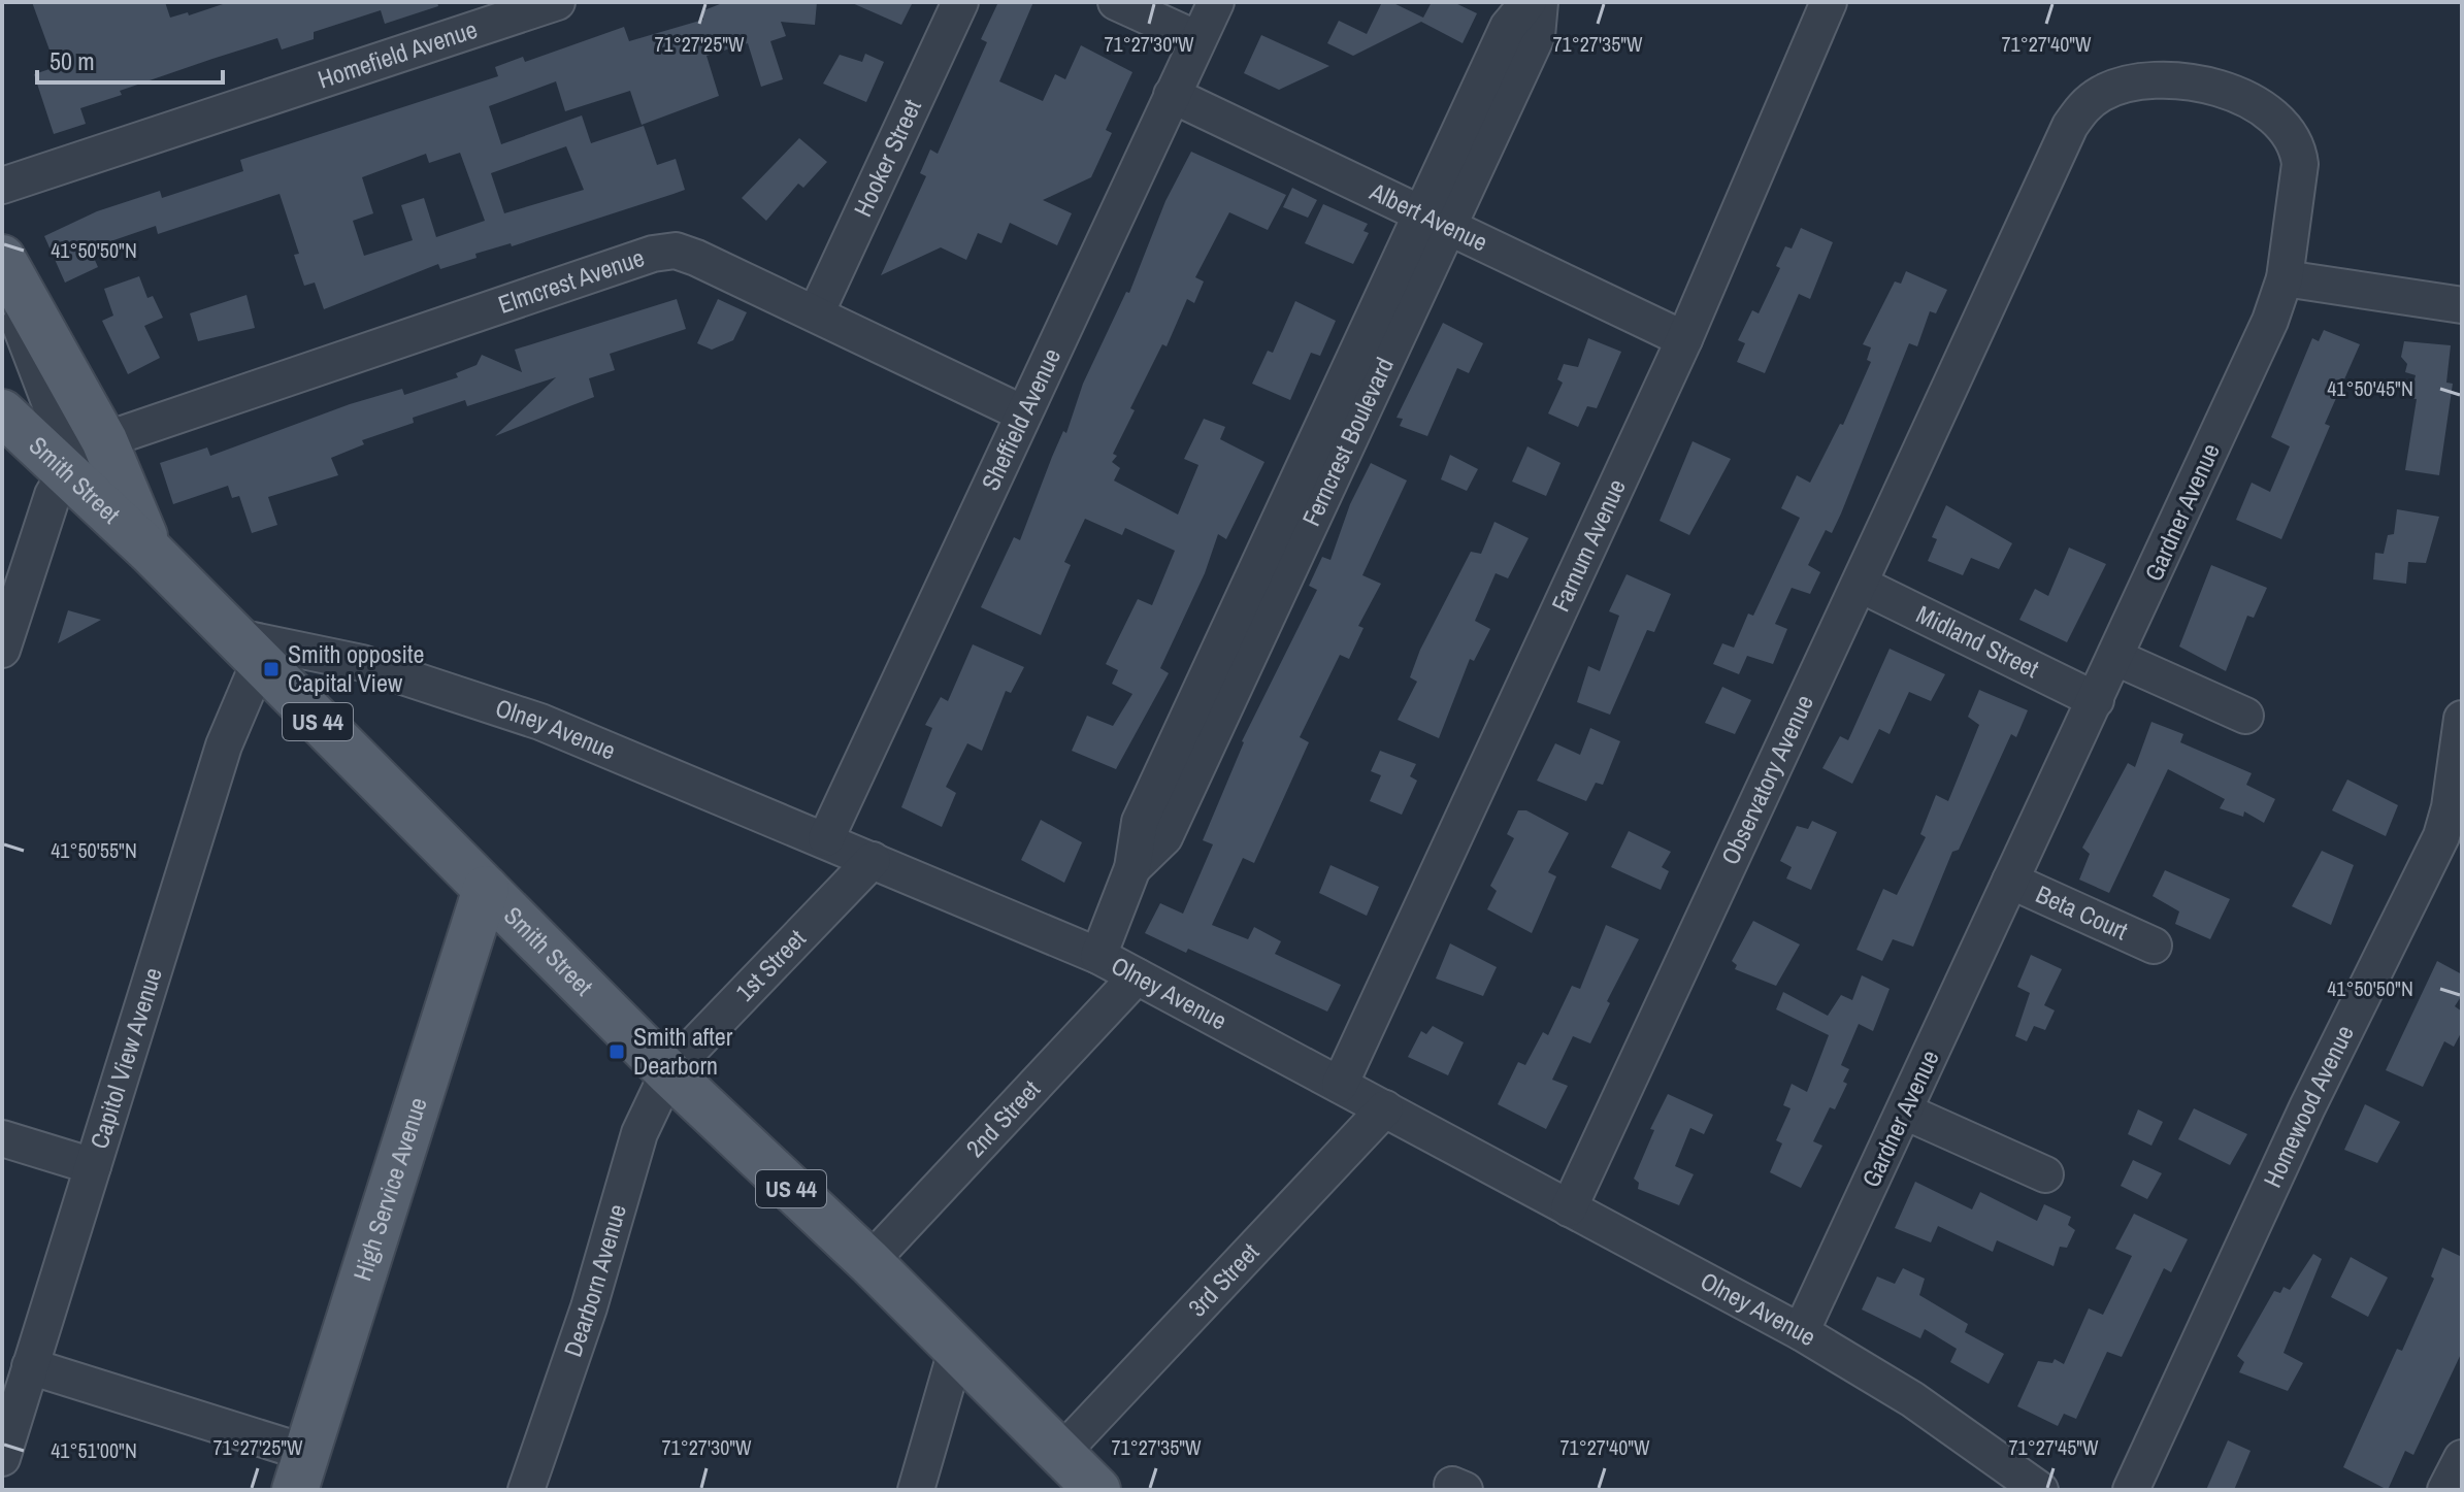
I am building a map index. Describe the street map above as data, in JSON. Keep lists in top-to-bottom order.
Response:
{
  "streets": {
    "main road": ["Smith Street", "US 44", "High Service Avenue"],
    "street": [
      "Homefield Avenue",
      "Hooker Street",
      "Albert Avenue",
      "Elmcrest Avenue",
      "Sheffield Avenue",
      "Ferncrest Boulevard",
      "Gardner Avenue",
      "Farnum Avenue",
      "Midland Street",
      "Olney Avenue",
      "Observatory Avenue",
      "Beta Court",
      "1st Street",
      "Capitol View Avenue",
      "Homewood Avenue",
      "2nd Street",
      "Dearborn Avenue",
      "3rd Street"
    ]
  },
  "crossings": [
    ["Hooker Street", "Elmcrest Avenue"],
    ["Albert Avenue", "Sheffield Avenue"],
    ["Albert Avenue", "Ferncrest Boulevard"],
    ["Albert Avenue", "Farnum Avenue"],
    ["Elmcrest Avenue", "Sheffield Avenue"],
    ["Elmcrest Avenue", "Smith Street"],
    ["Sheffield Avenue", "Olney Avenue"],
    ["Ferncrest Boulevard", "Olney Avenue"],
    ["Smith Street", "Olney Avenue"],
    ["Smith Street", "1st Street"],
    ["Smith Street", "Capitol View Avenue"],
    ["Smith Street", "2nd Street"],
    ["Smith Street", "High Service Avenue"],
    ["Smith Street", "Dearborn Avenue"],
    ["Smith Street", "3rd Street"],
    ["Gardner Avenue", "Midland Street"],
    ["Gardner Avenue", "Olney Avenue"],
    ["Gardner Avenue", "Observatory Avenue"],
    ["Gardner Avenue", "Beta Court"],
    ["Farnum Avenue", "Olney Avenue"],
    ["Midland Street", "Observatory Avenue"],
    ["Olney Avenue", "Observatory Avenue"],
    ["Olney Avenue", "1st Street"],
    ["Olney Avenue", "Capitol View Avenue"],
    ["Olney Avenue", "2nd Street"],
    ["Olney Avenue", "3rd Street"],
    ["1st Street", "Dearborn Avenue"]
  ],
  "places": {
    "transit": ["Smith opposite Capital View", "Smith after Dearborn"]
  },
  "scale_bar": "50 m",
  "coordinates": [
    "71°27'25\"W",
    "71°27'30\"W",
    "71°27'35\"W",
    "71°27'40\"W",
    "41°50'50\"N",
    "41°50'45\"N",
    "41°50'55\"N",
    "71°27'45\"W",
    "41°51'00\"N"
  ]
}
